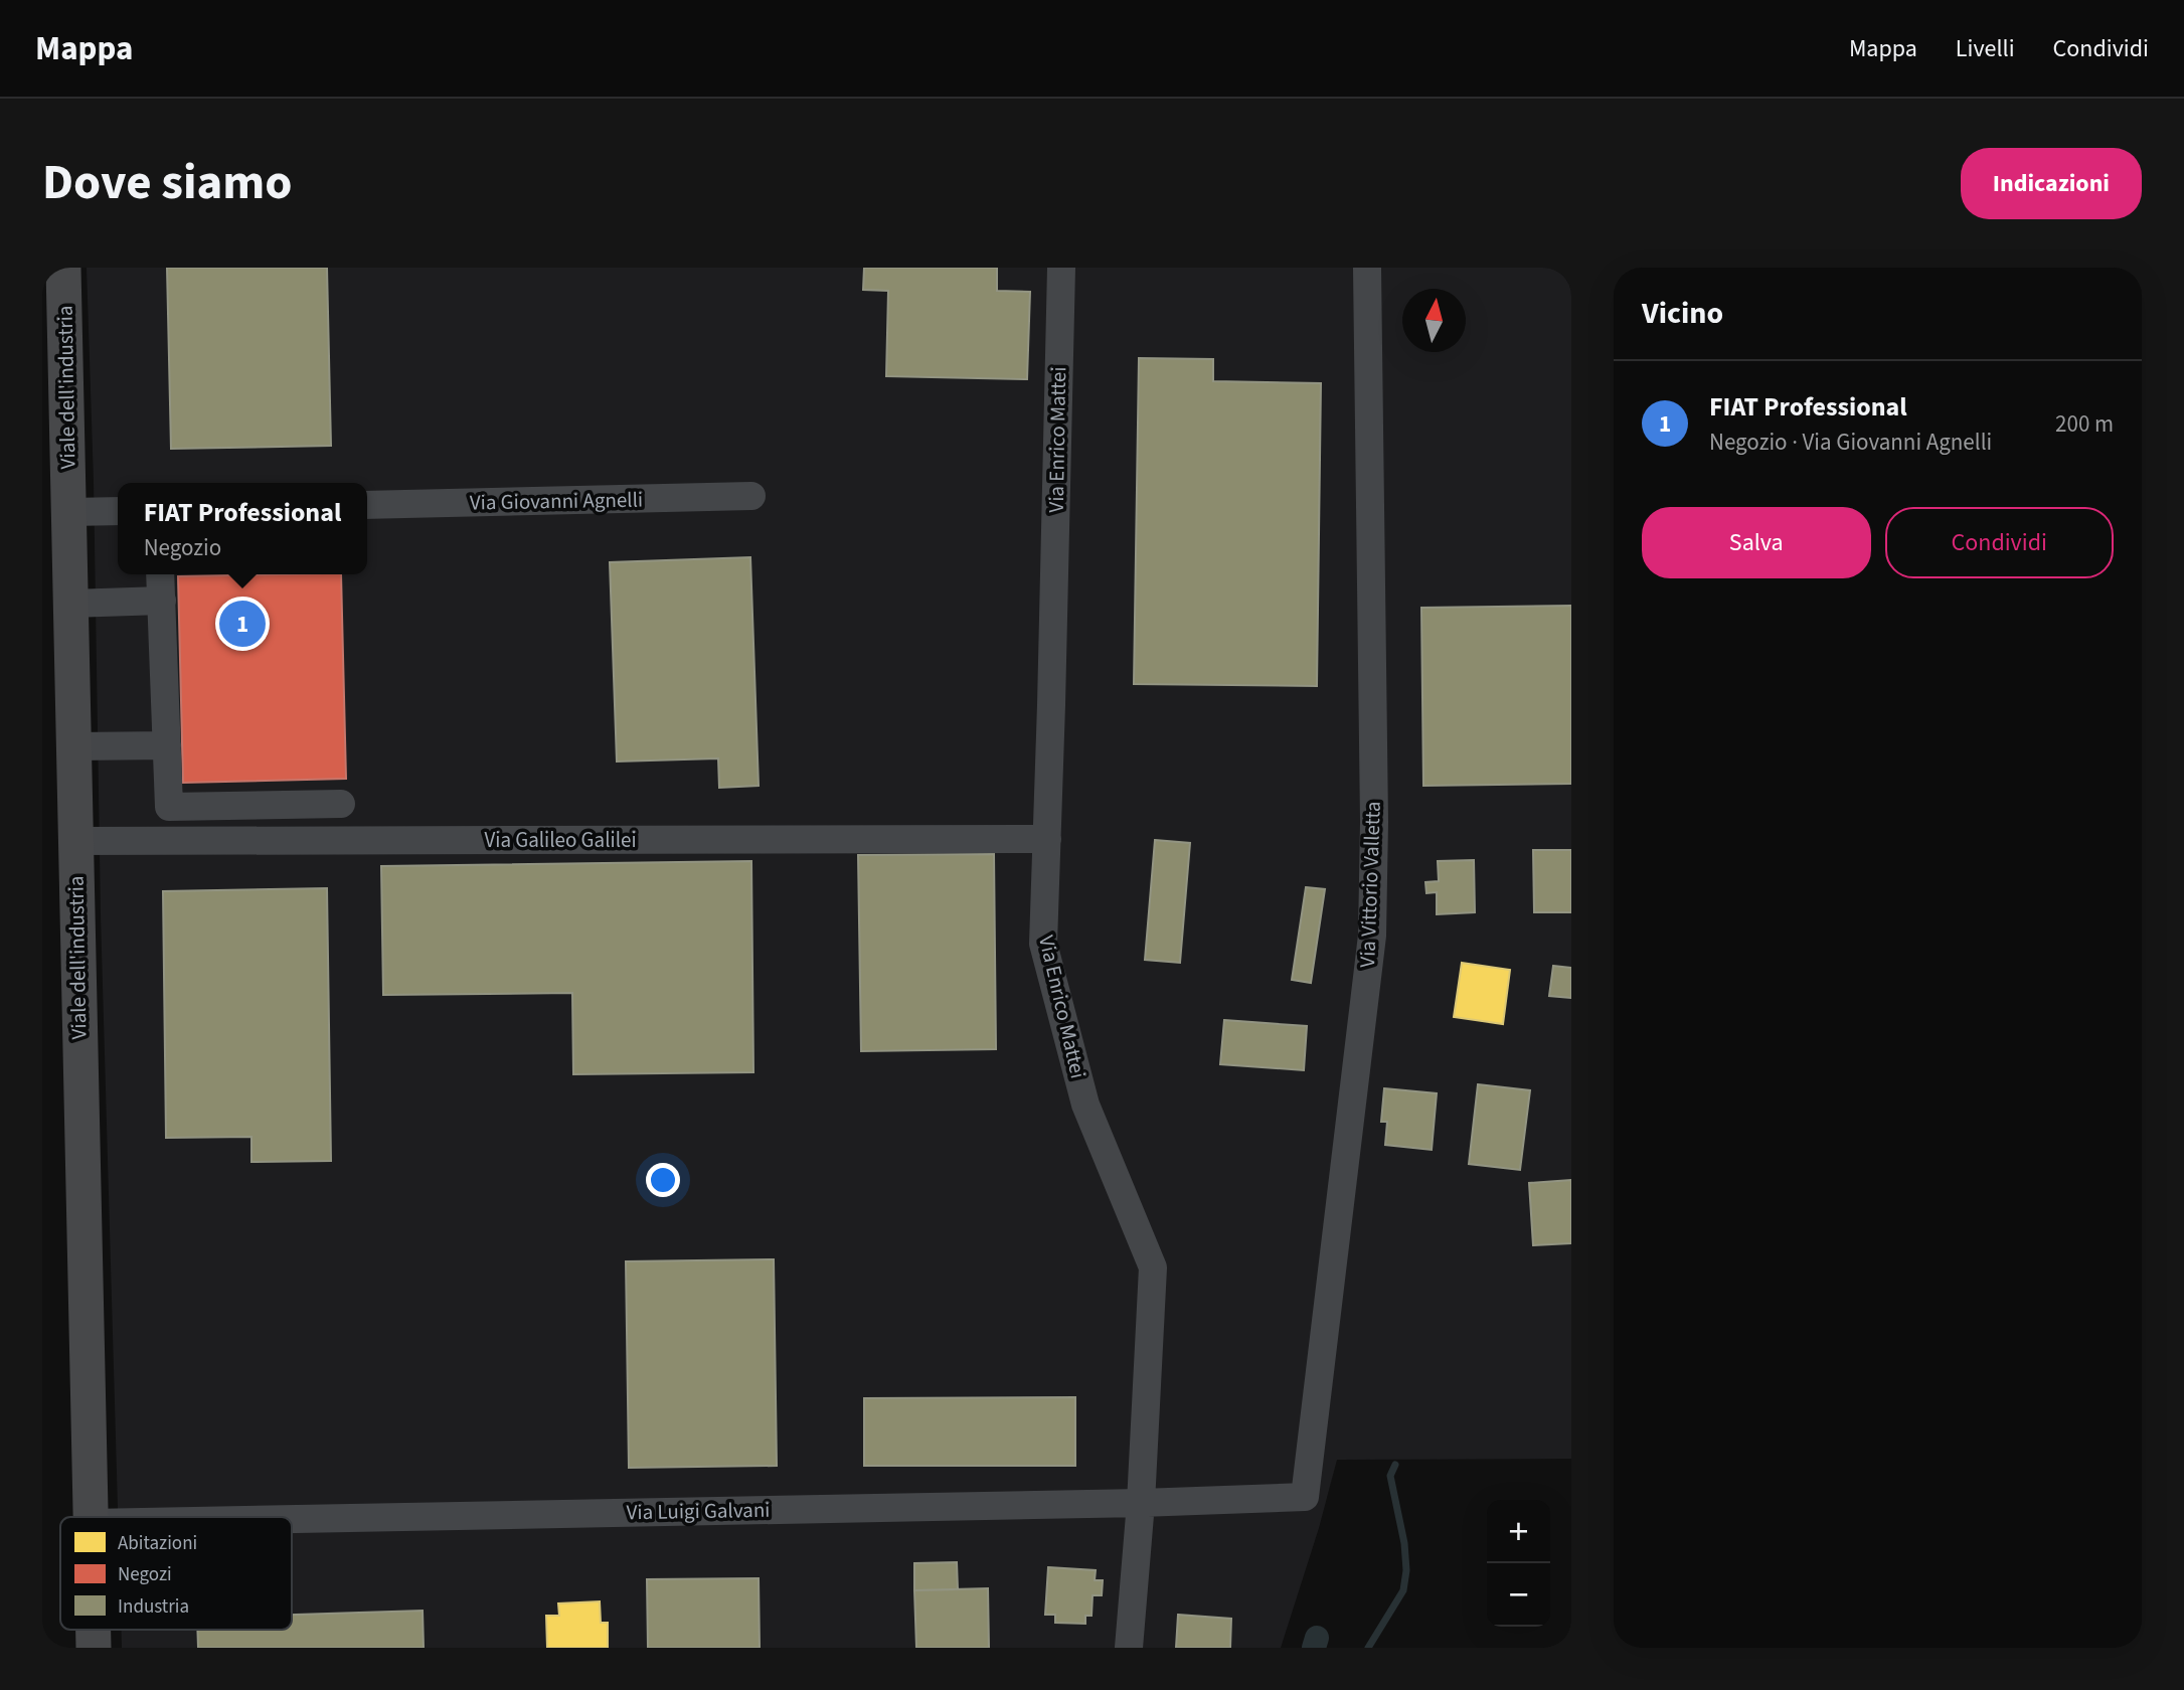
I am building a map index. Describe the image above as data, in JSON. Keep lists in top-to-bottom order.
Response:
{
  "streets": {
    "main road": ["Viale dell'industria"],
    "street": [
      "Via Enrico Mattei",
      "Via Giovanni Agnelli",
      "Via Galileo Galilei",
      "Via Vittorio Valletta",
      "Via Luigi Galvani"
    ]
  },
  "crossings": [
    ["Viale dell'industria", "Via Galileo Galilei"],
    ["Via Enrico Mattei", "Via Galileo Galilei"],
    ["Via Enrico Mattei", "Via Luigi Galvani"],
    ["Via Vittorio Valletta", "Via Luigi Galvani"]
  ],
  "legend": ["Abitazioni", "Negozi", "Industria"],
  "north": "top",
  "page": {
    "header": "Mappa",
    "nav": ["Mappa", "Livelli", "Condividi"],
    "title": "Dove siamo",
    "buttons": [
      "Indicazioni",
      ["Salva", "Condividi"]
    ],
    "heading": "Vicino",
    "list": [
      {
        "mark": "1",
        "name": "FIAT Professional",
        "note": "Negozio · Via Giovanni Agnelli",
        "value": "200 m"
      }
    ],
    "popup": ["FIAT Professional", "Negozio"],
    "pins": "1",
    "map_buttons": ["+", "−"]
  }
}
